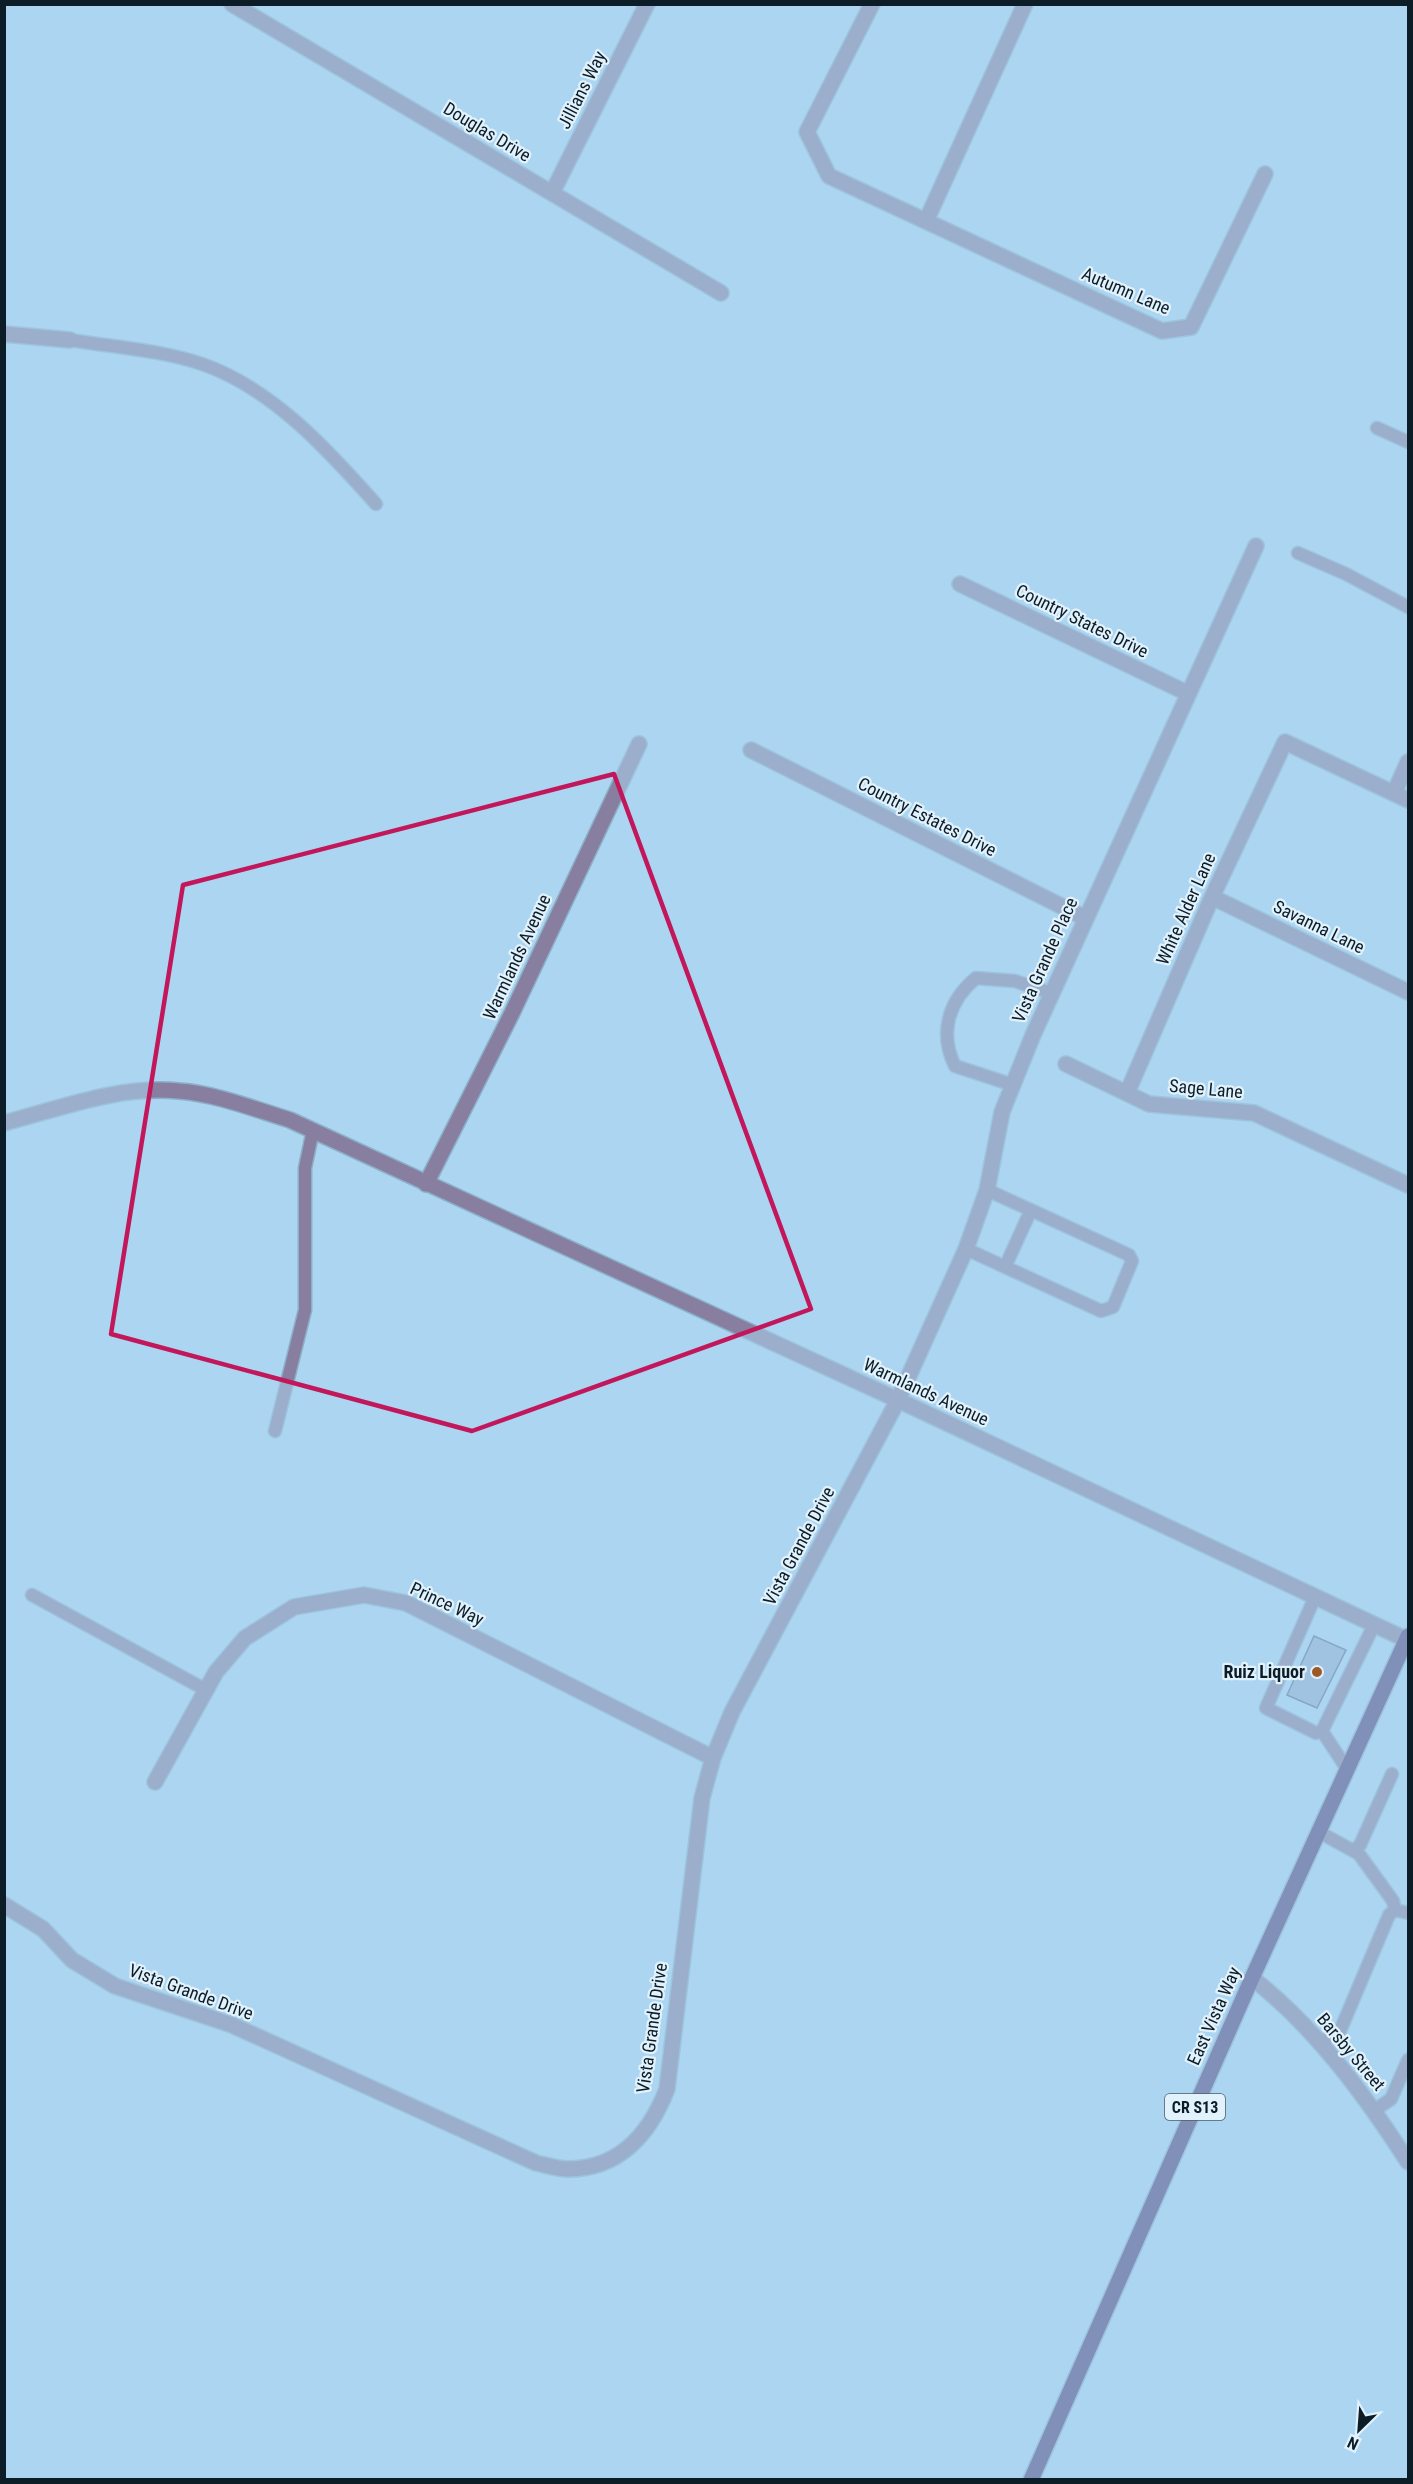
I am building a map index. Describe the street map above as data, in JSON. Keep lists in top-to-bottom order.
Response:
{
  "streets": {
    "main road": ["East Vista Way", "CR S13"],
    "street": [
      "Jillians Way",
      "Douglas Drive",
      "Autumn Lane",
      "Country States Drive",
      "Country Estates Drive",
      "White Alder Lane",
      "Savanna Lane",
      "Warmlands Avenue",
      "Vista Grande Place",
      "Sage Lane",
      "Vista Grande Drive",
      "Prince Way",
      "Barsby Street"
    ]
  },
  "crossings": [
    ["Jillians Way", "Douglas Drive"],
    ["Country States Drive", "Vista Grande Place"],
    ["Country Estates Drive", "Vista Grande Place"],
    ["White Alder Lane", "Savanna Lane"],
    ["White Alder Lane", "Sage Lane"],
    ["Warmlands Avenue", "Vista Grande Place"],
    ["Warmlands Avenue", "Vista Grande Drive"],
    ["Warmlands Avenue", "East Vista Way"],
    ["Vista Grande Place", "Vista Grande Drive"],
    ["Vista Grande Drive", "Prince Way"],
    ["East Vista Way", "Barsby Street"]
  ],
  "places": ["Ruiz Liquor"],
  "north": "bottom left"
}
